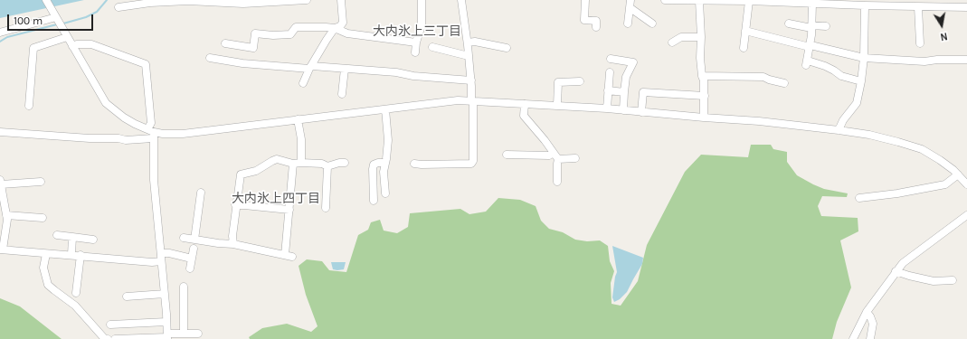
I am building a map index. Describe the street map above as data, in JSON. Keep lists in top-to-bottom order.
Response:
{
  "districts": ["大内氷上三丁目", "大内氷上四丁目"],
  "scale_bar": "100 m",
  "north": "bottom"
}
